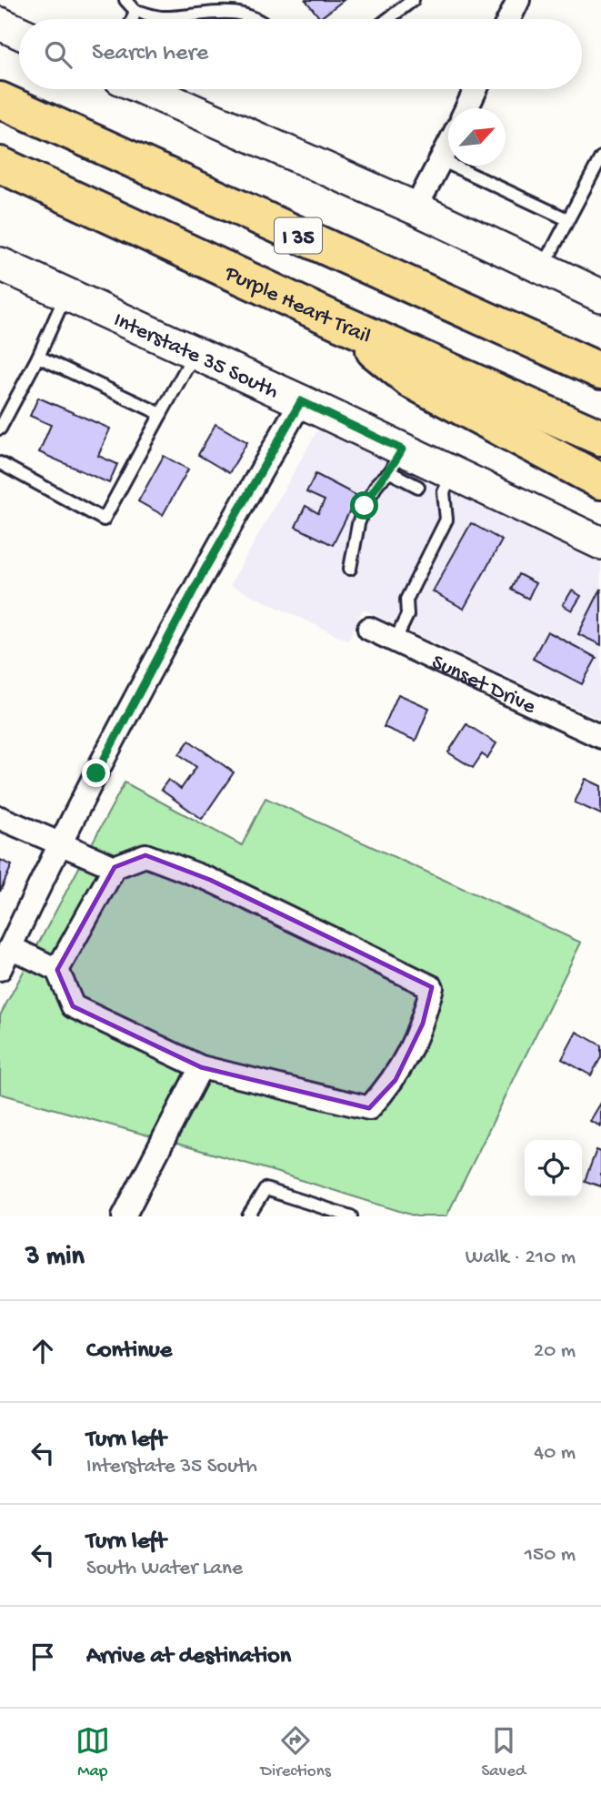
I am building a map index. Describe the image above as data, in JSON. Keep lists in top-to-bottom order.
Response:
{
  "streets": {
    "highway": ["I 35", "Purple Heart Trail"],
    "main road": ["Interstate 35 South"],
    "street": ["Sunset Drive"]
  },
  "north": "top right",
  "page": {
    "search": "Search here",
    "heading": ["3 min", "Walk · 210 m"],
    "list": [
      ["Continue", "20 m"],
      ["Turn left", "Interstate 35 South", "40 m"],
      ["Turn left", "South Water Lane", "150 m"],
      "Arrive at destination"
    ],
    "nav": ["Map", "Directions", "Saved"]
  }
}
